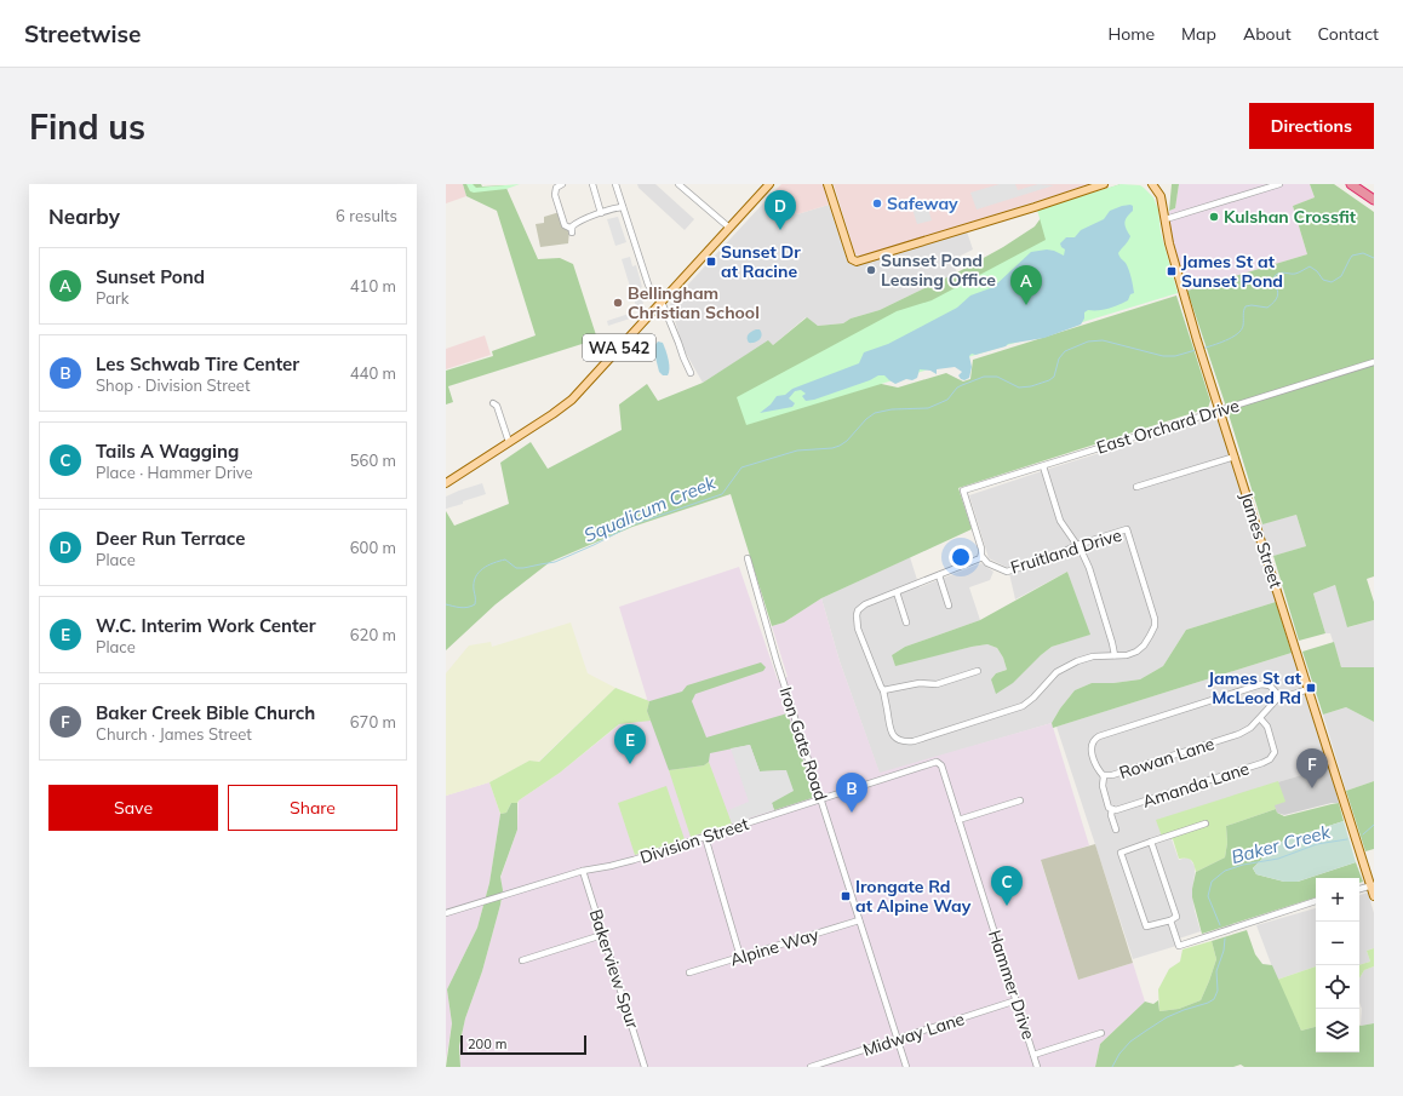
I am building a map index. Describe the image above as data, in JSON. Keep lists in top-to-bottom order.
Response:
{
  "streets": {
    "main road": ["WA 542", "James Street"],
    "street": [
      "East Orchard Drive",
      "Fruitland Drive",
      "Iron Gate Road",
      "Rowan Lane",
      "Amanda Lane",
      "Division Street",
      "Alpine Way",
      "Bakerview Spur",
      "Hammer Drive",
      "Midway Lane"
    ]
  },
  "crossings": [
    ["East Orchard Drive", "James Street"],
    ["East Orchard Drive", "Fruitland Drive"],
    ["Iron Gate Road", "Division Street"],
    ["Iron Gate Road", "Alpine Way"],
    ["Iron Gate Road", "Midway Lane"],
    ["Rowan Lane", "Amanda Lane"],
    ["Division Street", "Bakerview Spur"],
    ["Division Street", "Hammer Drive"],
    ["Hammer Drive", "Midway Lane"]
  ],
  "water": ["Squalicum Creek", "Baker Creek"],
  "places": {
    "other": [
      "Safeway",
      "Kulshan Crossfit",
      "Sunset Pond Leasing Office",
      "Bellingham Christian School"
    ],
    "transit": [
      "Sunset Dr at Racine",
      "James St at Sunset Pond",
      "James St at McLeod Rd",
      "Irongate Rd at Alpine Way"
    ]
  },
  "scale_bar": "200 m",
  "page": {
    "header": "Streetwise",
    "nav": [
      "Home",
      "Map",
      "About",
      "Contact"
    ],
    "buttons": [
      "Directions",
      ["Save", "Share"]
    ],
    "title": "Find us",
    "heading": ["Nearby", "6 results"],
    "pins": [
      "D",
      "A",
      "E",
      "F",
      "B",
      "C"
    ],
    "list": [
      {
        "mark": "A",
        "name": "Sunset Pond",
        "note": "Park",
        "value": "410 m"
      },
      {
        "mark": "B",
        "name": "Les Schwab Tire Center",
        "note": "Shop · Division Street",
        "value": "440 m"
      },
      {
        "mark": "C",
        "name": "Tails A Wagging",
        "note": "Place · Hammer Drive",
        "value": "560 m"
      },
      {
        "mark": "D",
        "name": "Deer Run Terrace",
        "note": "Place",
        "value": "600 m"
      },
      {
        "mark": "E",
        "name": "W.C. Interim Work Center",
        "note": "Place",
        "value": "620 m"
      },
      {
        "mark": "F",
        "name": "Baker Creek Bible Church",
        "note": "Church · James Street",
        "value": "670 m"
      }
    ],
    "map_buttons": ["+", "−"],
    "scale": "200 m"
  }
}
